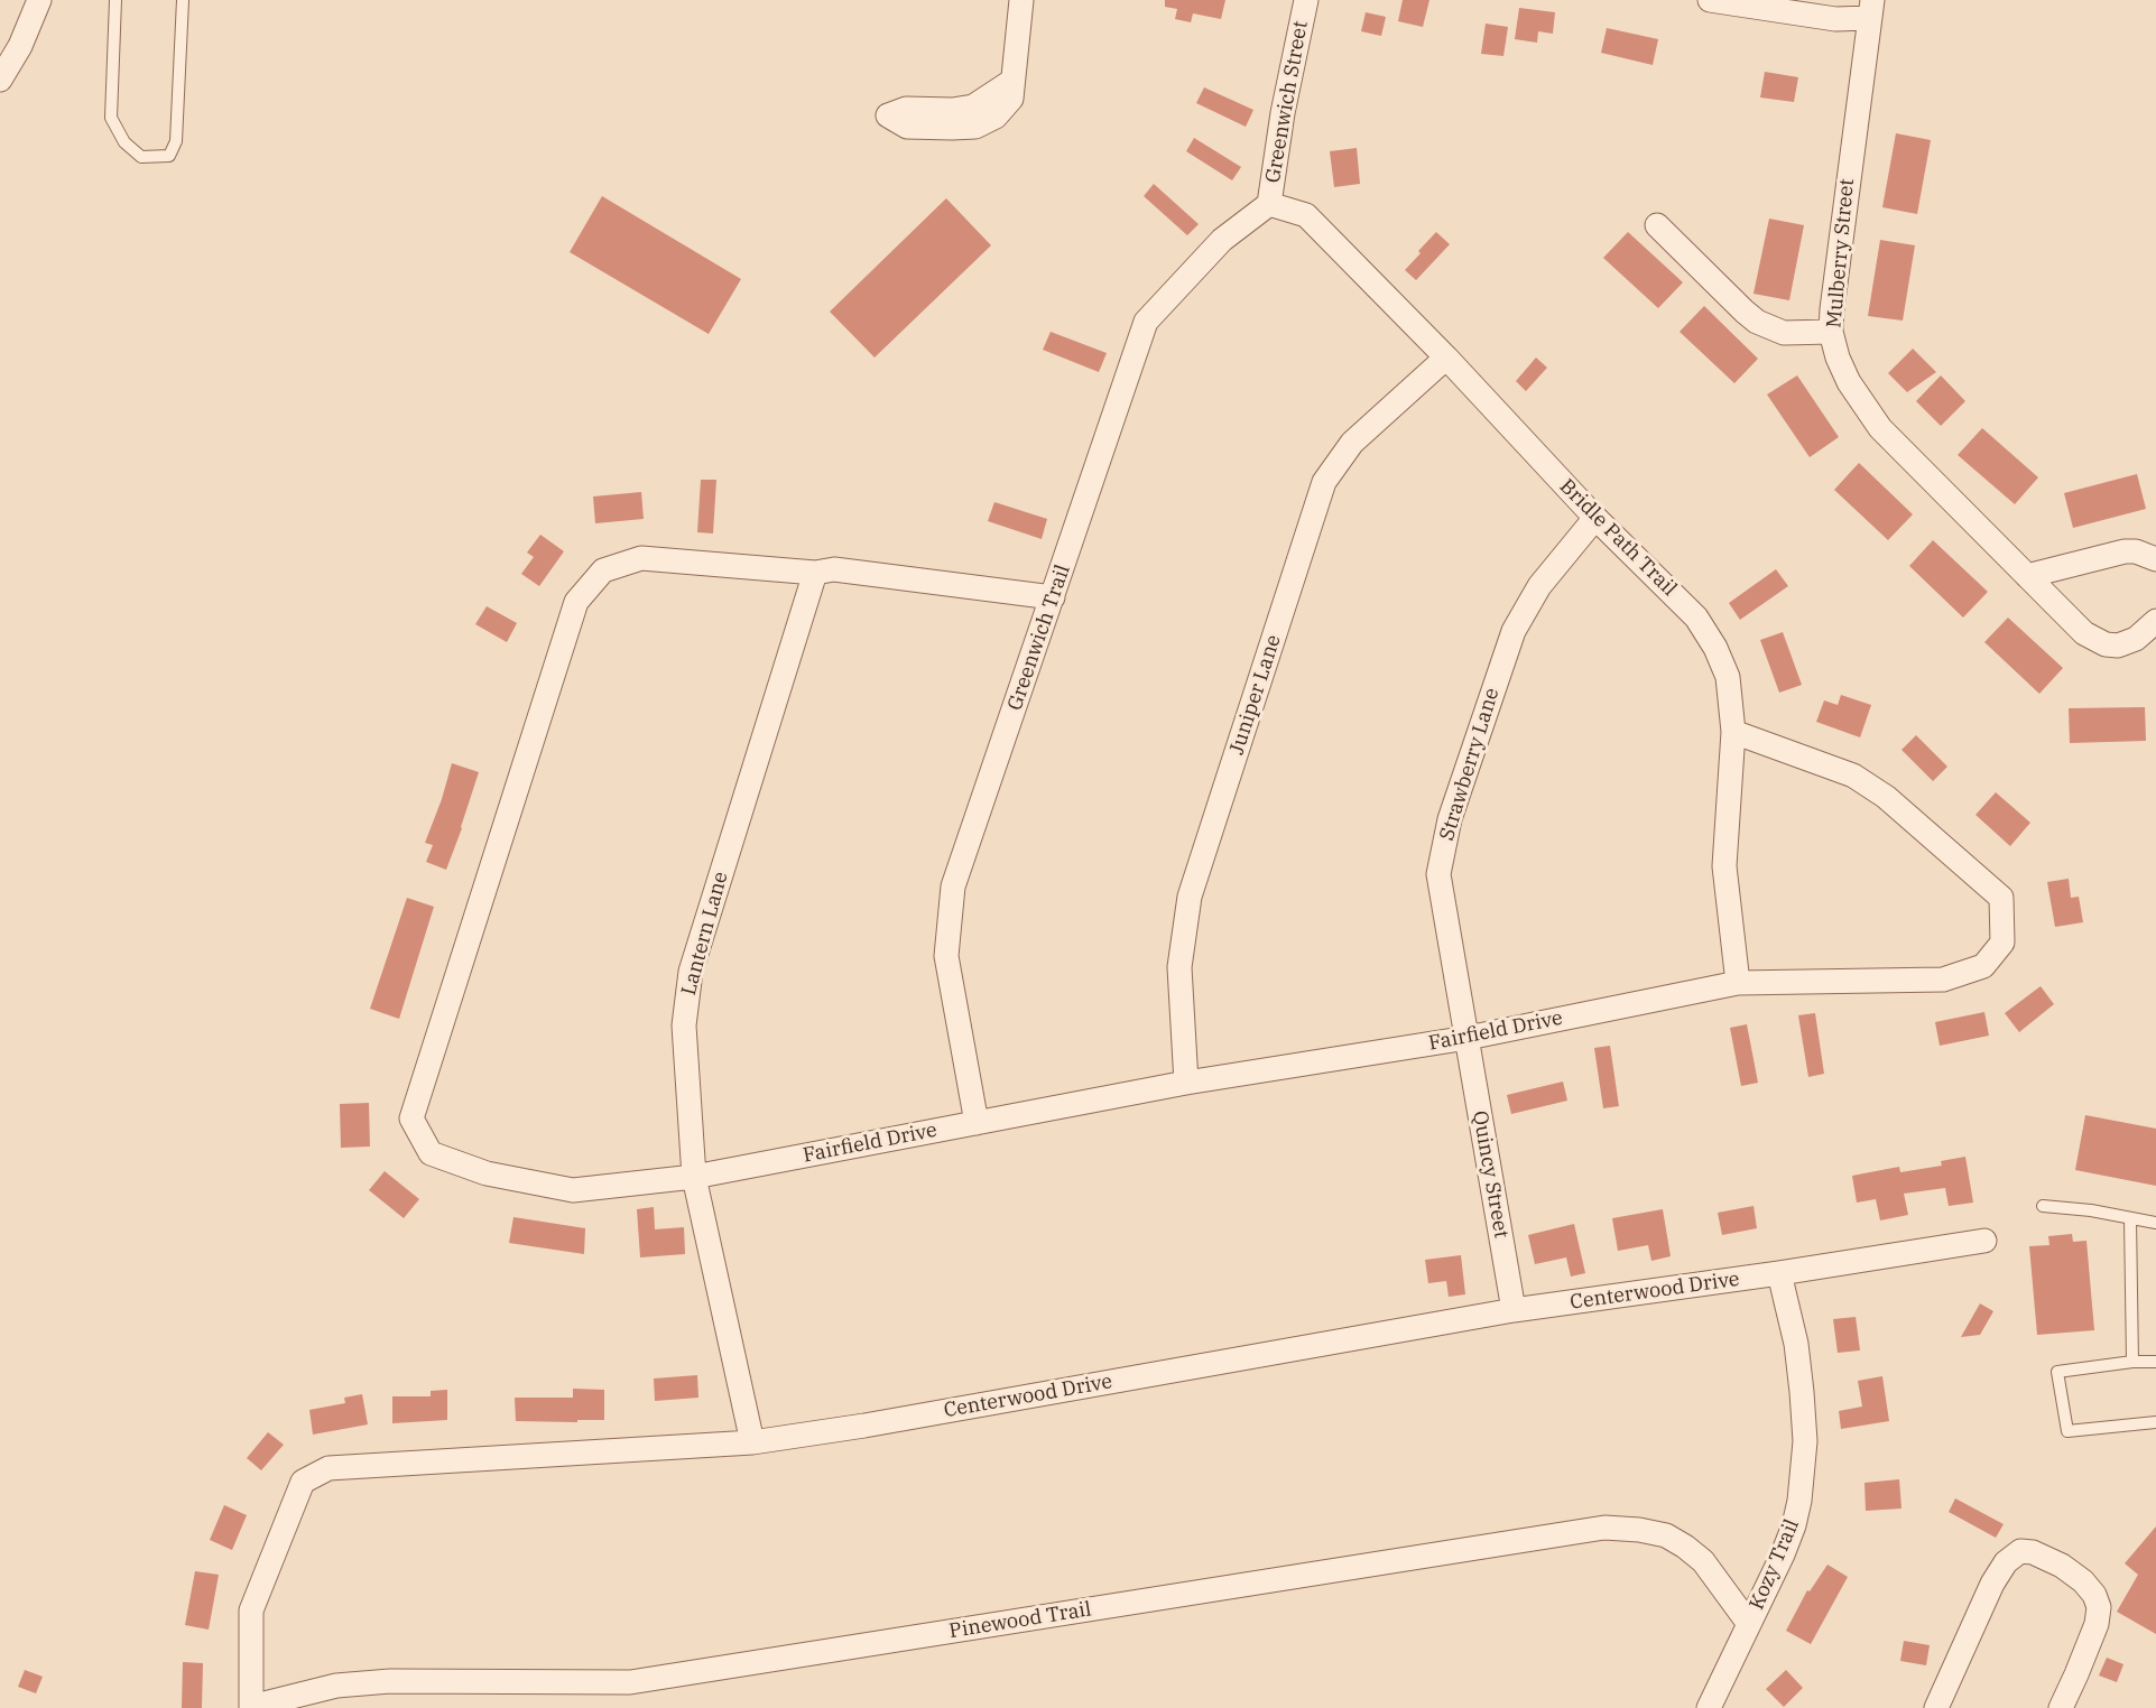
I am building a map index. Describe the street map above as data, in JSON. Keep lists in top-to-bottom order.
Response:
{
  "streets": {
    "street": [
      "Greenwich Street",
      "Mulberry Street",
      "Bridle Path Trail",
      "Greenwich Trail",
      "Juniper Lane",
      "Strawberry Lane",
      "Lantern Lane",
      "Fairfield Drive",
      "Quincy Street",
      "Centerwood Drive",
      "Kozy Trail",
      "Pinewood Trail"
    ]
  },
  "crossings": [
    ["Greenwich Street", "Bridle Path Trail"],
    ["Greenwich Street", "Greenwich Trail"],
    ["Bridle Path Trail", "Greenwich Trail"],
    ["Bridle Path Trail", "Juniper Lane"],
    ["Bridle Path Trail", "Strawberry Lane"],
    ["Bridle Path Trail", "Fairfield Drive"],
    ["Greenwich Trail", "Fairfield Drive"],
    ["Juniper Lane", "Fairfield Drive"],
    ["Strawberry Lane", "Fairfield Drive"],
    ["Strawberry Lane", "Quincy Street"],
    ["Lantern Lane", "Fairfield Drive"],
    ["Lantern Lane", "Centerwood Drive"],
    ["Fairfield Drive", "Quincy Street"],
    ["Quincy Street", "Centerwood Drive"],
    ["Centerwood Drive", "Kozy Trail"],
    ["Centerwood Drive", "Pinewood Trail"],
    ["Kozy Trail", "Pinewood Trail"]
  ]
}
